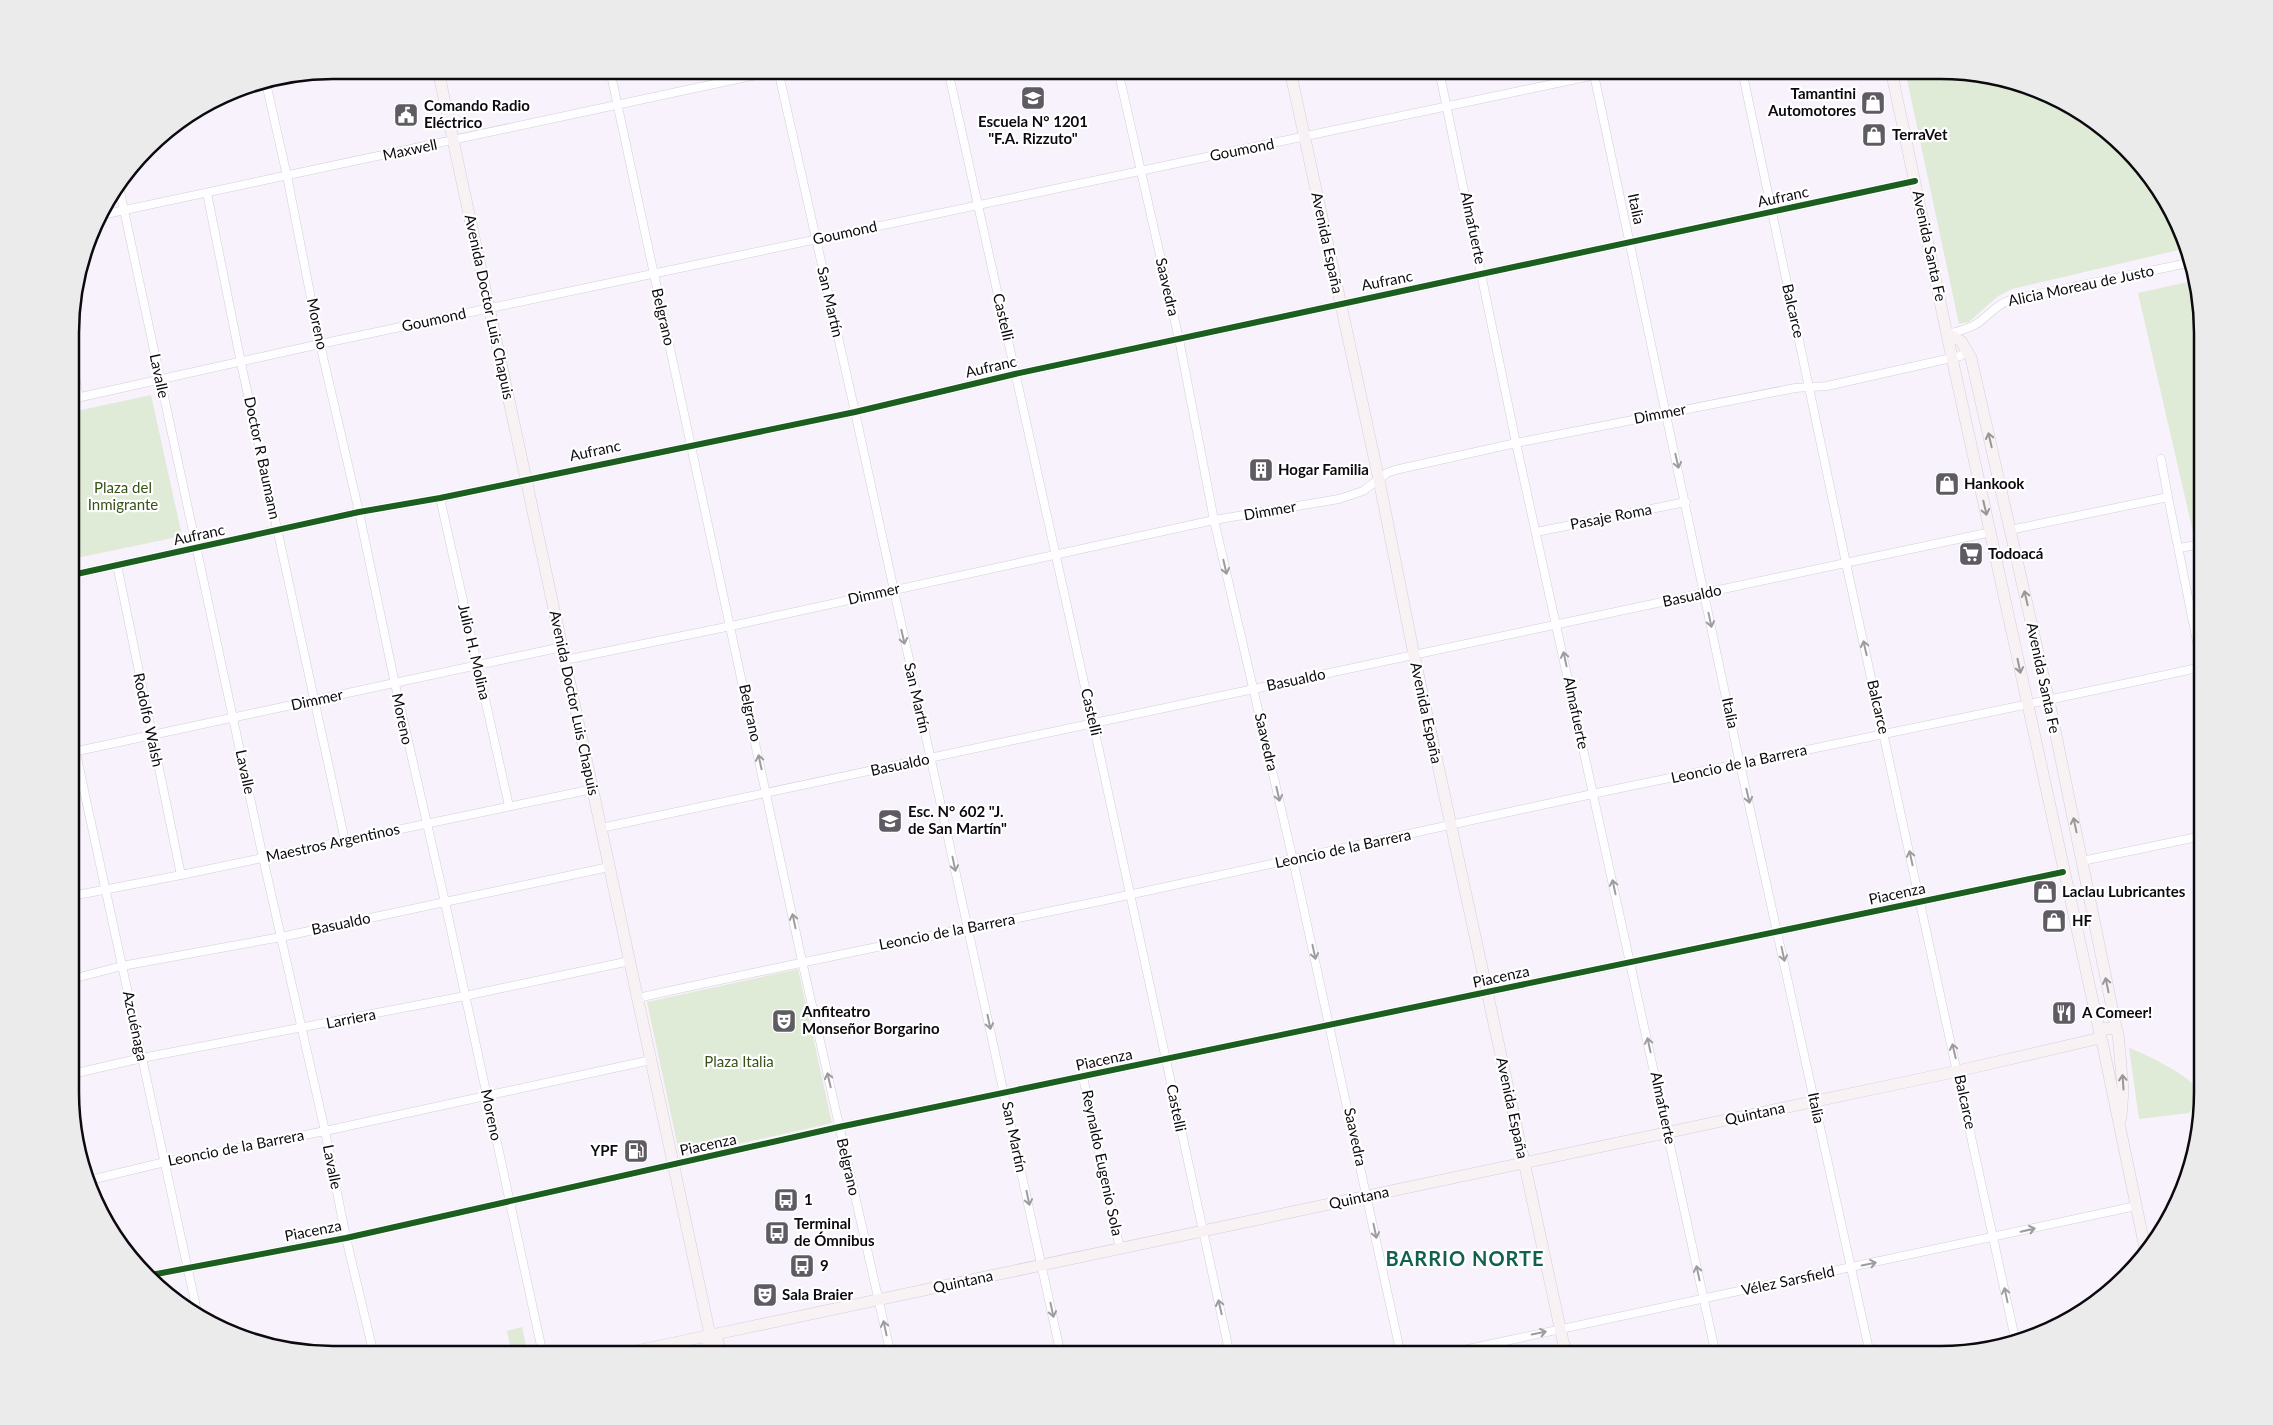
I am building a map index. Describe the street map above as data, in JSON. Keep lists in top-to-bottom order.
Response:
{
  "streets": {
    "main road": [
      "Avenida España",
      "Avenida Santa Fe",
      "Avenida Doctor Luis Chapuis",
      "Quintana"
    ],
    "street": [
      "Maxwell",
      "Goumond",
      "Aufranc",
      "Italia",
      "Almafuerte",
      "Alicia Moreau de Justo",
      "Saavedra",
      "San Martín",
      "Balcarce",
      "Belgrano",
      "Castelli",
      "Moreno",
      "Lavalle",
      "Dimmer",
      "Doctor R Baumann",
      "Pasaje Roma",
      "Basualdo",
      "Julio H. Molina",
      "Rodolfo Walsh",
      "Leoncio de la Barrera",
      "Maestros Argentinos",
      "Piacenza",
      "Larriera",
      "Azcuénaga",
      "Reynaldo Eugenio Sola",
      "Vélez Sarsfield"
    ]
  },
  "crossings": [
    ["Maxwell", "Avenida Doctor Luis Chapuis"],
    ["Maxwell", "Belgrano"],
    ["Maxwell", "Moreno"],
    ["Maxwell", "Lavalle"],
    ["Maxwell", "Doctor R Baumann"],
    ["Goumond", "Almafuerte"],
    ["Goumond", "Avenida España"],
    ["Goumond", "Saavedra"],
    ["Goumond", "San Martín"],
    ["Goumond", "Avenida Doctor Luis Chapuis"],
    ["Goumond", "Belgrano"],
    ["Goumond", "Castelli"],
    ["Goumond", "Moreno"],
    ["Goumond", "Lavalle"],
    ["Goumond", "Doctor R Baumann"],
    ["Aufranc", "Italia"],
    ["Aufranc", "Almafuerte"],
    ["Aufranc", "Avenida España"],
    ["Aufranc", "Avenida Santa Fe"],
    ["Aufranc", "Saavedra"],
    ["Aufranc", "San Martín"],
    ["Aufranc", "Avenida Doctor Luis Chapuis"],
    ["Aufranc", "Balcarce"],
    ["Aufranc", "Belgrano"],
    ["Aufranc", "Castelli"],
    ["Aufranc", "Moreno"],
    ["Aufranc", "Lavalle"],
    ["Aufranc", "Doctor R Baumann"],
    ["Aufranc", "Julio H. Molina"],
    ["Aufranc", "Rodolfo Walsh"],
    ["Italia", "Dimmer"],
    ["Italia", "Pasaje Roma"],
    ["Italia", "Basualdo"],
    ["Italia", "Leoncio de la Barrera"],
    ["Italia", "Piacenza"],
    ["Italia", "Quintana"],
    ["Italia", "Vélez Sarsfield"],
    ["Almafuerte", "Dimmer"],
    ["Almafuerte", "Pasaje Roma"],
    ["Almafuerte", "Basualdo"],
    ["Almafuerte", "Leoncio de la Barrera"],
    ["Almafuerte", "Piacenza"],
    ["Almafuerte", "Quintana"],
    ["Almafuerte", "Vélez Sarsfield"],
    ["Avenida España", "Dimmer"],
    ["Avenida España", "Basualdo"],
    ["Avenida España", "Leoncio de la Barrera"],
    ["Avenida España", "Piacenza"],
    ["Avenida España", "Quintana"],
    ["Avenida España", "Vélez Sarsfield"],
    ["Avenida Santa Fe", "Alicia Moreau de Justo"],
    ["Avenida Santa Fe", "Dimmer"],
    ["Avenida Santa Fe", "Basualdo"],
    ["Avenida Santa Fe", "Leoncio de la Barrera"],
    ["Avenida Santa Fe", "Piacenza"],
    ["Avenida Santa Fe", "Quintana"],
    ["Avenida Santa Fe", "Vélez Sarsfield"],
    ["Saavedra", "Dimmer"],
    ["Saavedra", "Basualdo"],
    ["Saavedra", "Leoncio de la Barrera"],
    ["Saavedra", "Piacenza"],
    ["Saavedra", "Quintana"],
    ["San Martín", "Dimmer"],
    ["San Martín", "Basualdo"],
    ["San Martín", "Leoncio de la Barrera"],
    ["San Martín", "Piacenza"],
    ["San Martín", "Quintana"],
    ["Avenida Doctor Luis Chapuis", "Dimmer"],
    ["Avenida Doctor Luis Chapuis", "Basualdo"],
    ["Avenida Doctor Luis Chapuis", "Leoncio de la Barrera"],
    ["Avenida Doctor Luis Chapuis", "Maestros Argentinos"],
    ["Avenida Doctor Luis Chapuis", "Piacenza"],
    ["Avenida Doctor Luis Chapuis", "Larriera"],
    ["Avenida Doctor Luis Chapuis", "Quintana"],
    ["Balcarce", "Dimmer"],
    ["Balcarce", "Basualdo"],
    ["Balcarce", "Leoncio de la Barrera"],
    ["Balcarce", "Piacenza"],
    ["Balcarce", "Quintana"],
    ["Balcarce", "Vélez Sarsfield"],
    ["Belgrano", "Dimmer"],
    ["Belgrano", "Basualdo"],
    ["Belgrano", "Leoncio de la Barrera"],
    ["Belgrano", "Piacenza"],
    ["Belgrano", "Quintana"],
    ["Castelli", "Dimmer"],
    ["Castelli", "Basualdo"],
    ["Castelli", "Leoncio de la Barrera"],
    ["Castelli", "Piacenza"],
    ["Castelli", "Quintana"],
    ["Moreno", "Dimmer"],
    ["Moreno", "Basualdo"],
    ["Moreno", "Leoncio de la Barrera"],
    ["Moreno", "Maestros Argentinos"],
    ["Moreno", "Piacenza"],
    ["Moreno", "Larriera"],
    ["Lavalle", "Dimmer"],
    ["Lavalle", "Basualdo"],
    ["Lavalle", "Leoncio de la Barrera"],
    ["Lavalle", "Maestros Argentinos"],
    ["Lavalle", "Piacenza"],
    ["Lavalle", "Larriera"],
    ["Dimmer", "Doctor R Baumann"],
    ["Dimmer", "Julio H. Molina"],
    ["Dimmer", "Rodolfo Walsh"],
    ["Doctor R Baumann", "Maestros Argentinos"],
    ["Basualdo", "Azcuénaga"],
    ["Julio H. Molina", "Maestros Argentinos"],
    ["Rodolfo Walsh", "Maestros Argentinos"],
    ["Leoncio de la Barrera", "Azcuénaga"],
    ["Maestros Argentinos", "Azcuénaga"],
    ["Piacenza", "Azcuénaga"],
    ["Piacenza", "Reynaldo Eugenio Sola"],
    ["Larriera", "Azcuénaga"],
    ["Quintana", "Reynaldo Eugenio Sola"]
  ],
  "one_way": [
    "Italia",
    "Almafuerte",
    "Saavedra",
    "San Martín",
    "Balcarce",
    "Belgrano",
    "Vélez Sarsfield"
  ],
  "districts": ["BARRIO NORTE"],
  "parks": ["Plaza del Inmigrante", "Plaza Italia"],
  "places": {
    "school or university": ["Escuela N° 1201 \"F.A. Rizzuto\"", "Esc. N° 602 \"J. de San Martín\""],
    "shop": [
      "Tamantini Automotores",
      "TerraVet",
      "Hankook",
      "Laclau Lubricantes",
      "HF"
    ],
    "public building": ["Comando Radio Eléctrico"],
    "building": ["Hogar Familia"],
    "supermarket": ["Todoacá"],
    "restaurant": ["A Comeer!"],
    "theatre": ["Anfiteatro Monseñor Borgarino", "Sala Braier"],
    "fuel station": ["YPF"],
    "bus stop": ["1", "Terminal de Ómnibus", "9"]
  }
}
